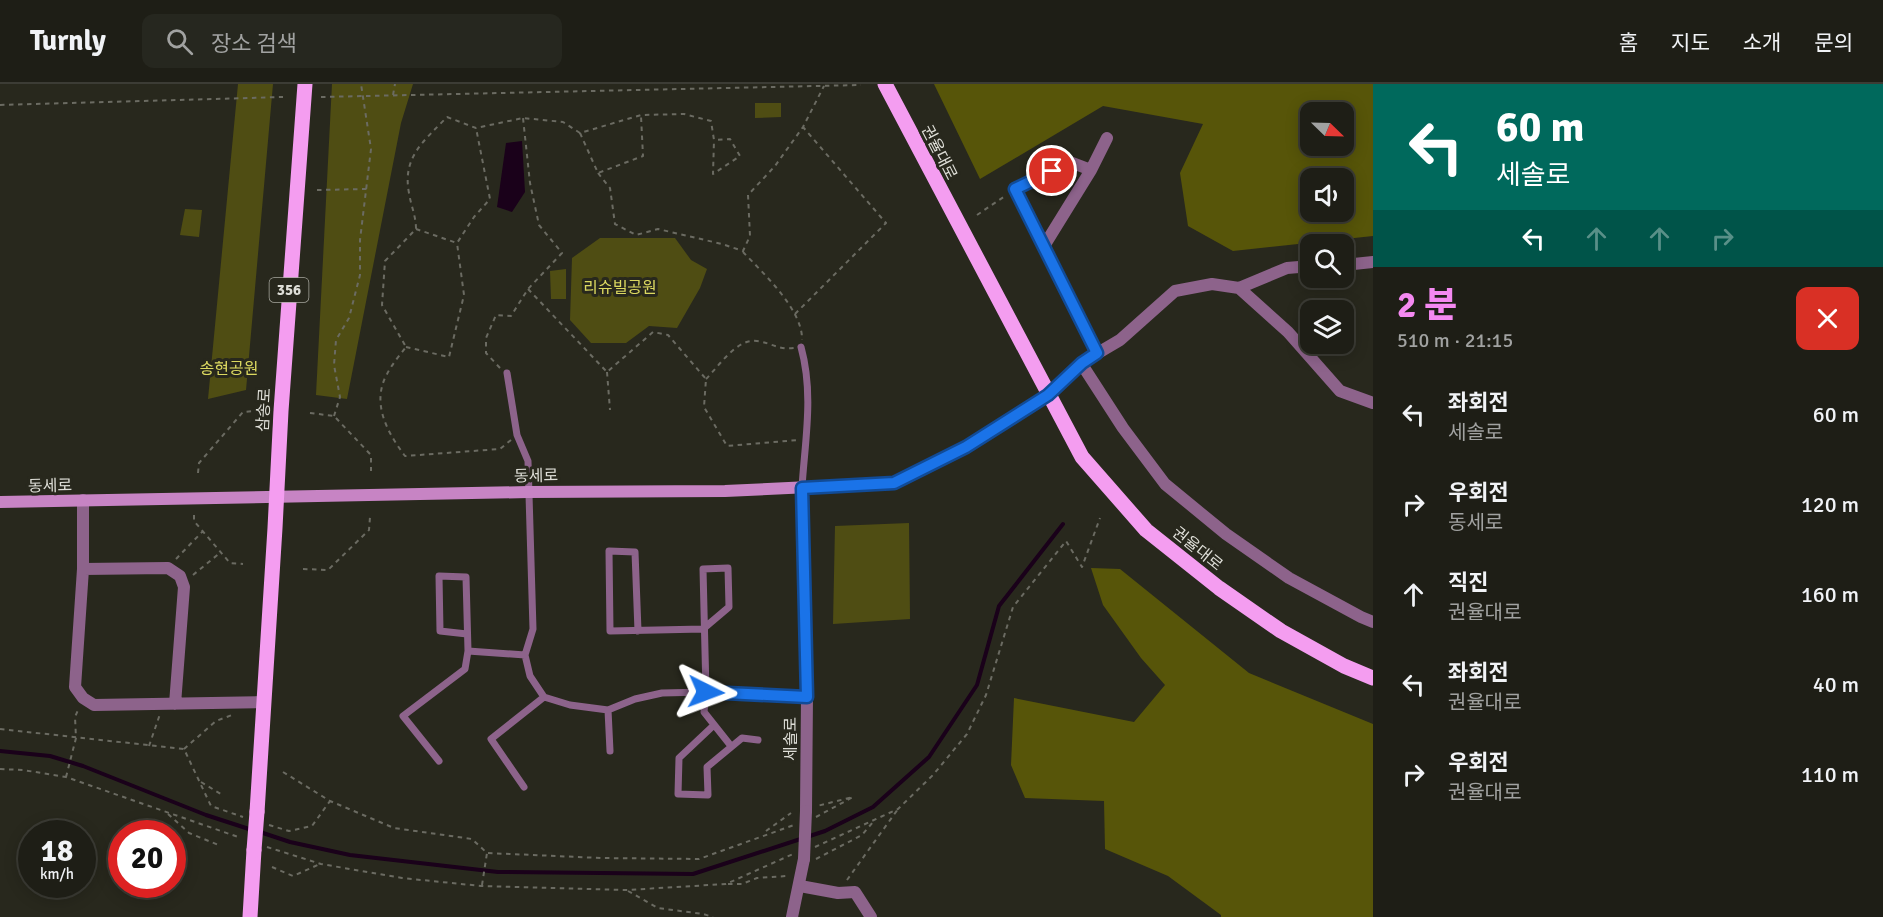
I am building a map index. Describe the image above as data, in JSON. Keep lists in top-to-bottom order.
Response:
{
  "streets": {
    "main road": [
      "권율대로",
      "356",
      "삼송로",
      "동세로"
    ],
    "street": ["세솔로"]
  },
  "crossings": [
    ["권율대로", "동세로"],
    ["356", "삼송로"],
    ["삼송로", "동세로"],
    ["동세로", "세솔로"]
  ],
  "parks": ["리슈빌공원", "송현공원"],
  "north": "bottom right",
  "page": {
    "header": "Turnly",
    "search": "장소 검색",
    "nav": [
      "홈",
      "지도",
      "소개",
      "문의"
    ],
    "turn": ["60 m", "세솔로"],
    "heading": ["2 분", "510 m · 21:15"],
    "list": [
      {
        "name": "좌회전",
        "note": "세솔로",
        "value": "60 m"
      },
      {
        "name": "우회전",
        "note": "동세로",
        "value": "120 m"
      },
      {
        "name": "직진",
        "note": "권율대로",
        "value": "160 m"
      },
      {
        "name": "좌회전",
        "note": "권율대로",
        "value": "40 m"
      },
      {
        "name": "우회전",
        "note": "권율대로",
        "value": "110 m"
      }
    ],
    "speed": "18 km/h",
    "limit": "20"
  }
}
